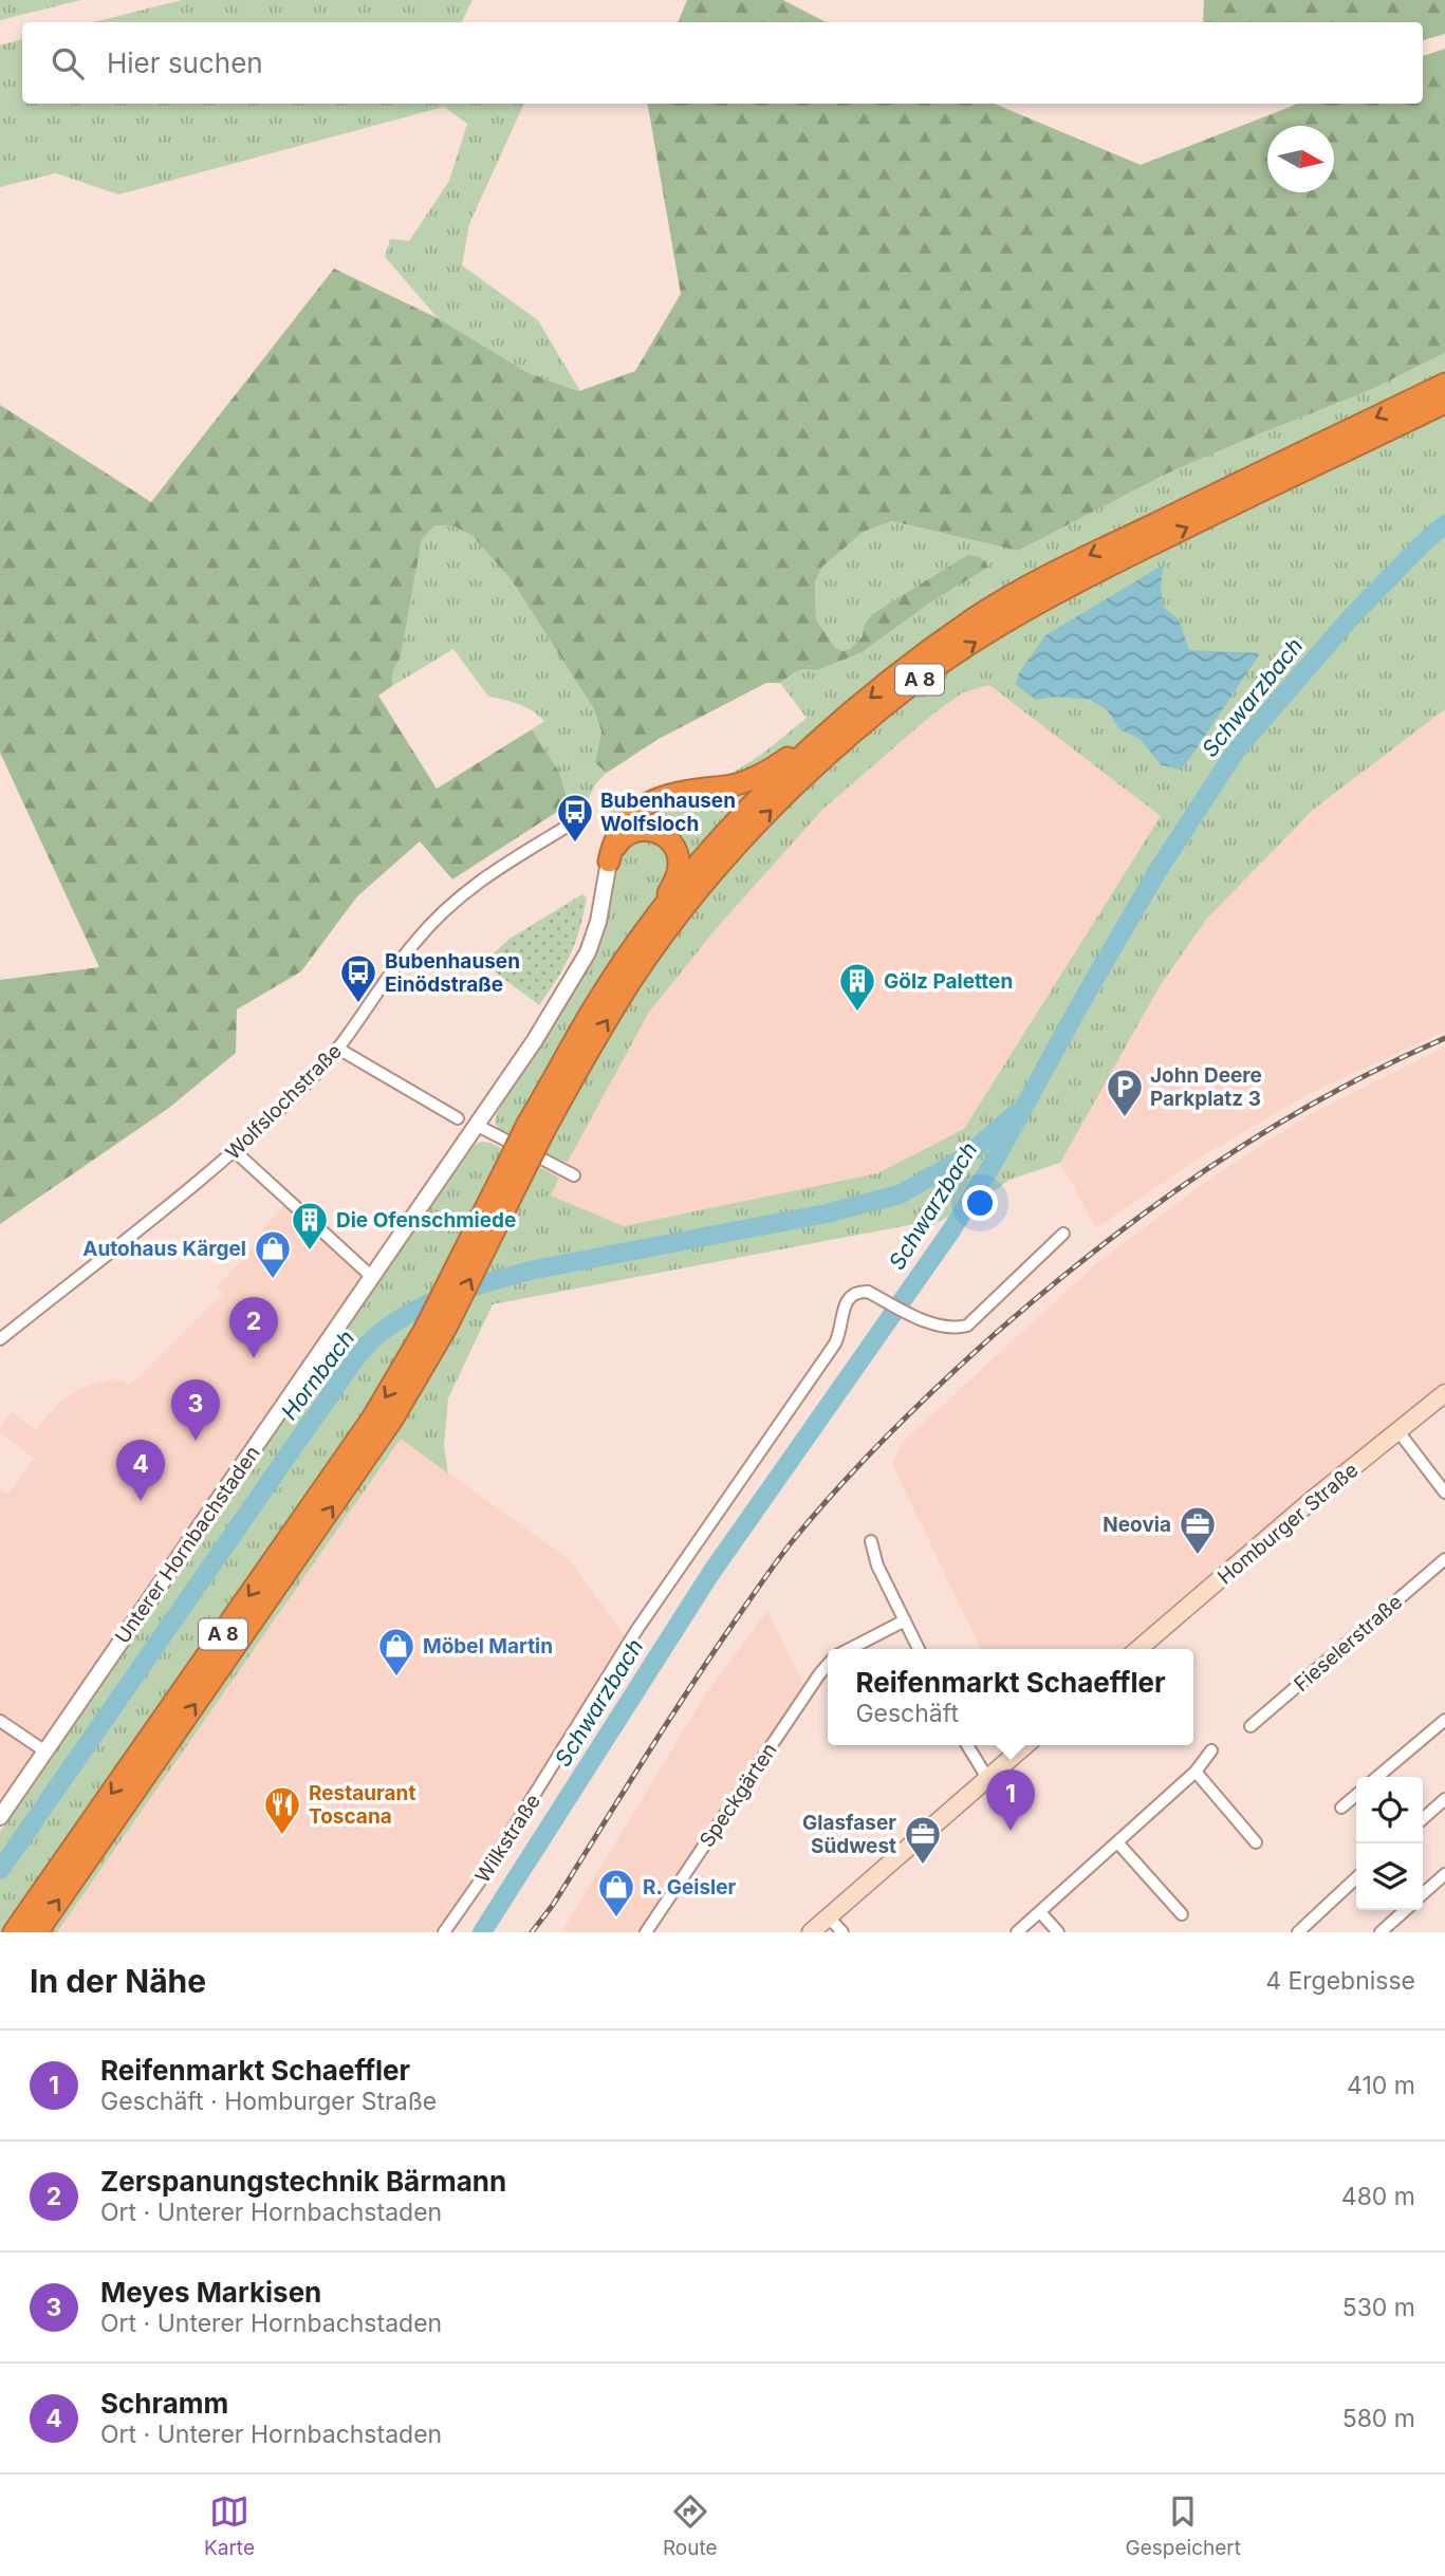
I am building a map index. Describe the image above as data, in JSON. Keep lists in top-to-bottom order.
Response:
{
  "streets": {
    "highway": ["A 8"],
    "main road": ["Homburger Straße"],
    "street": [
      "Wolfslochstraße",
      "Unterer Hornbachstaden",
      "Fieselerstraße",
      "Speckgärten",
      "Wilkstraße"
    ]
  },
  "water": ["Schwarzbach", "Hornbach"],
  "places": {
    "bus stop": ["Bubenhausen Wolfsloch", "Bubenhausen Einödstraße"],
    "building": ["Gölz Paletten", "Die Ofenschmiede"],
    "parking": ["John Deere Parkplatz 3"],
    "shop": ["Autohaus Kärgel", "Möbel Martin", "R. Geisler"],
    "office": ["Neovia", "Glasfaser Südwest"],
    "restaurant": ["Restaurant Toscana"]
  },
  "north": "right",
  "page": {
    "search": "Hier suchen",
    "pins": [
      "2",
      "3",
      "4",
      "1"
    ],
    "popup": ["Reifenmarkt Schaeffler", "Geschäft"],
    "heading": ["In der Nähe", "4 Ergebnisse"],
    "list": [
      {
        "mark": "1",
        "name": "Reifenmarkt Schaeffler",
        "note": "Geschäft · Homburger Straße",
        "value": "410 m"
      },
      {
        "mark": "2",
        "name": "Zerspanungstechnik Bärmann",
        "note": "Ort · Unterer Hornbachstaden",
        "value": "480 m"
      },
      {
        "mark": "3",
        "name": "Meyes Markisen",
        "note": "Ort · Unterer Hornbachstaden",
        "value": "530 m"
      },
      {
        "mark": "4",
        "name": "Schramm",
        "note": "Ort · Unterer Hornbachstaden",
        "value": "580 m"
      }
    ],
    "nav": ["Karte", "Route", "Gespeichert"]
  }
}
